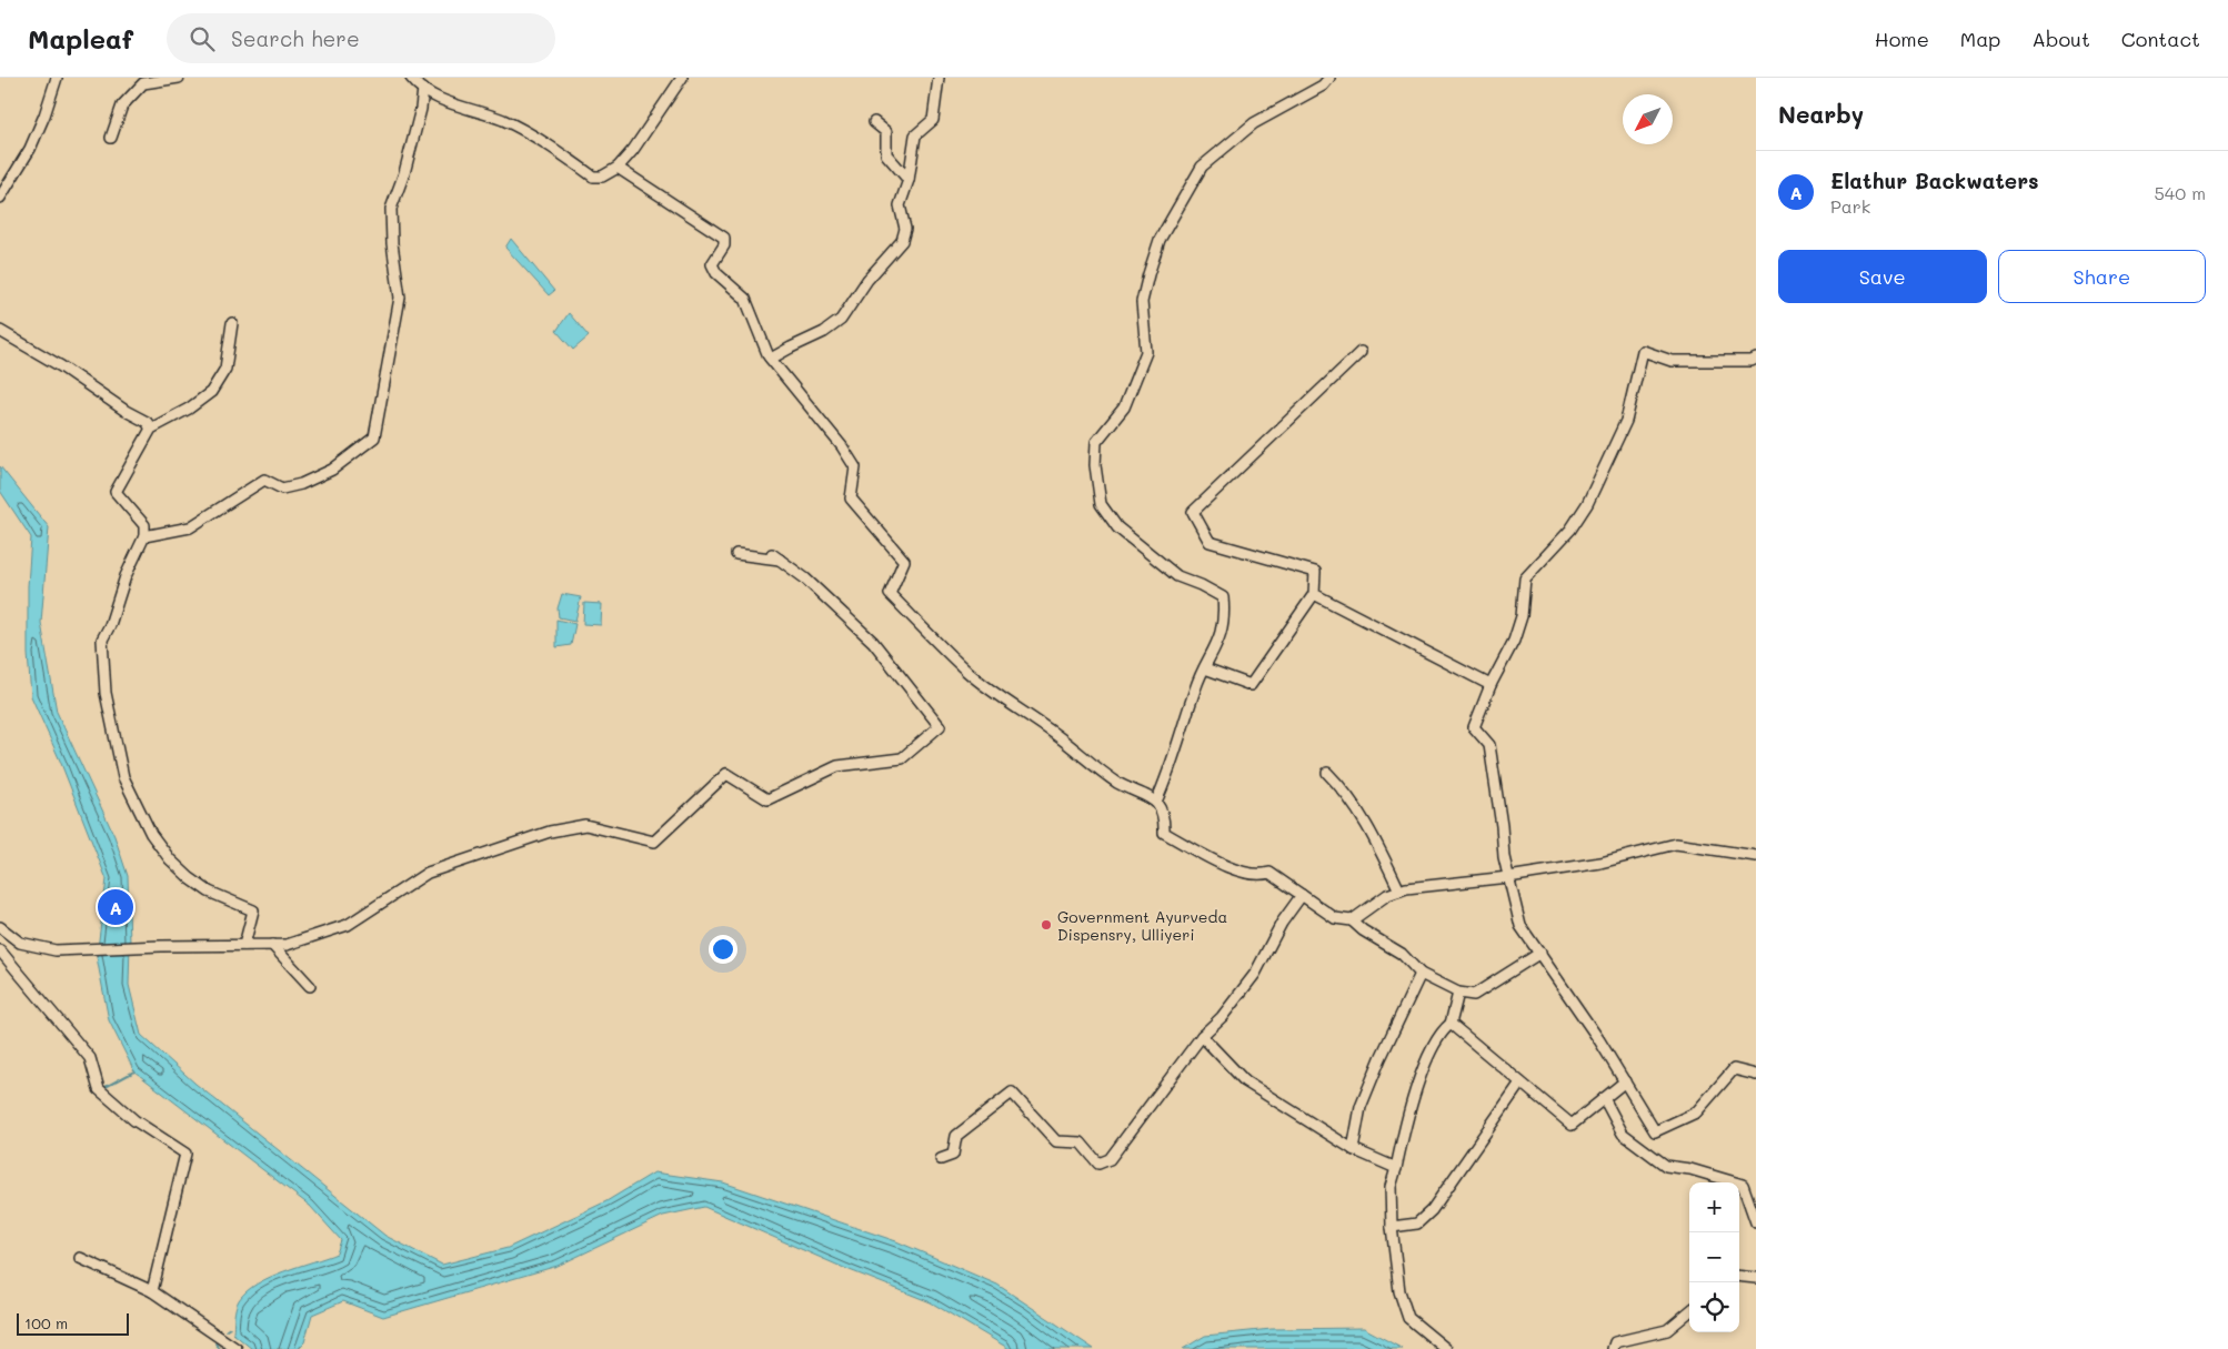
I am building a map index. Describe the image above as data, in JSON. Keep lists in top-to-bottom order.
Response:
{
  "places": ["Government Ayurveda Dispensry, Ulliyeri"],
  "scale_bar": "100 m",
  "north": "bottom left",
  "page": {
    "header": "Mapleaf",
    "search": "Search here",
    "nav": [
      "Home",
      "Map",
      "About",
      "Contact"
    ],
    "heading": "Nearby",
    "list": [
      {
        "mark": "A",
        "name": "Elathur Backwaters",
        "note": "Park",
        "value": "540 m"
      }
    ],
    "buttons": ["Save", "Share"],
    "pins": "A",
    "map_buttons": ["+", "−"],
    "scale": "100 m"
  }
}
